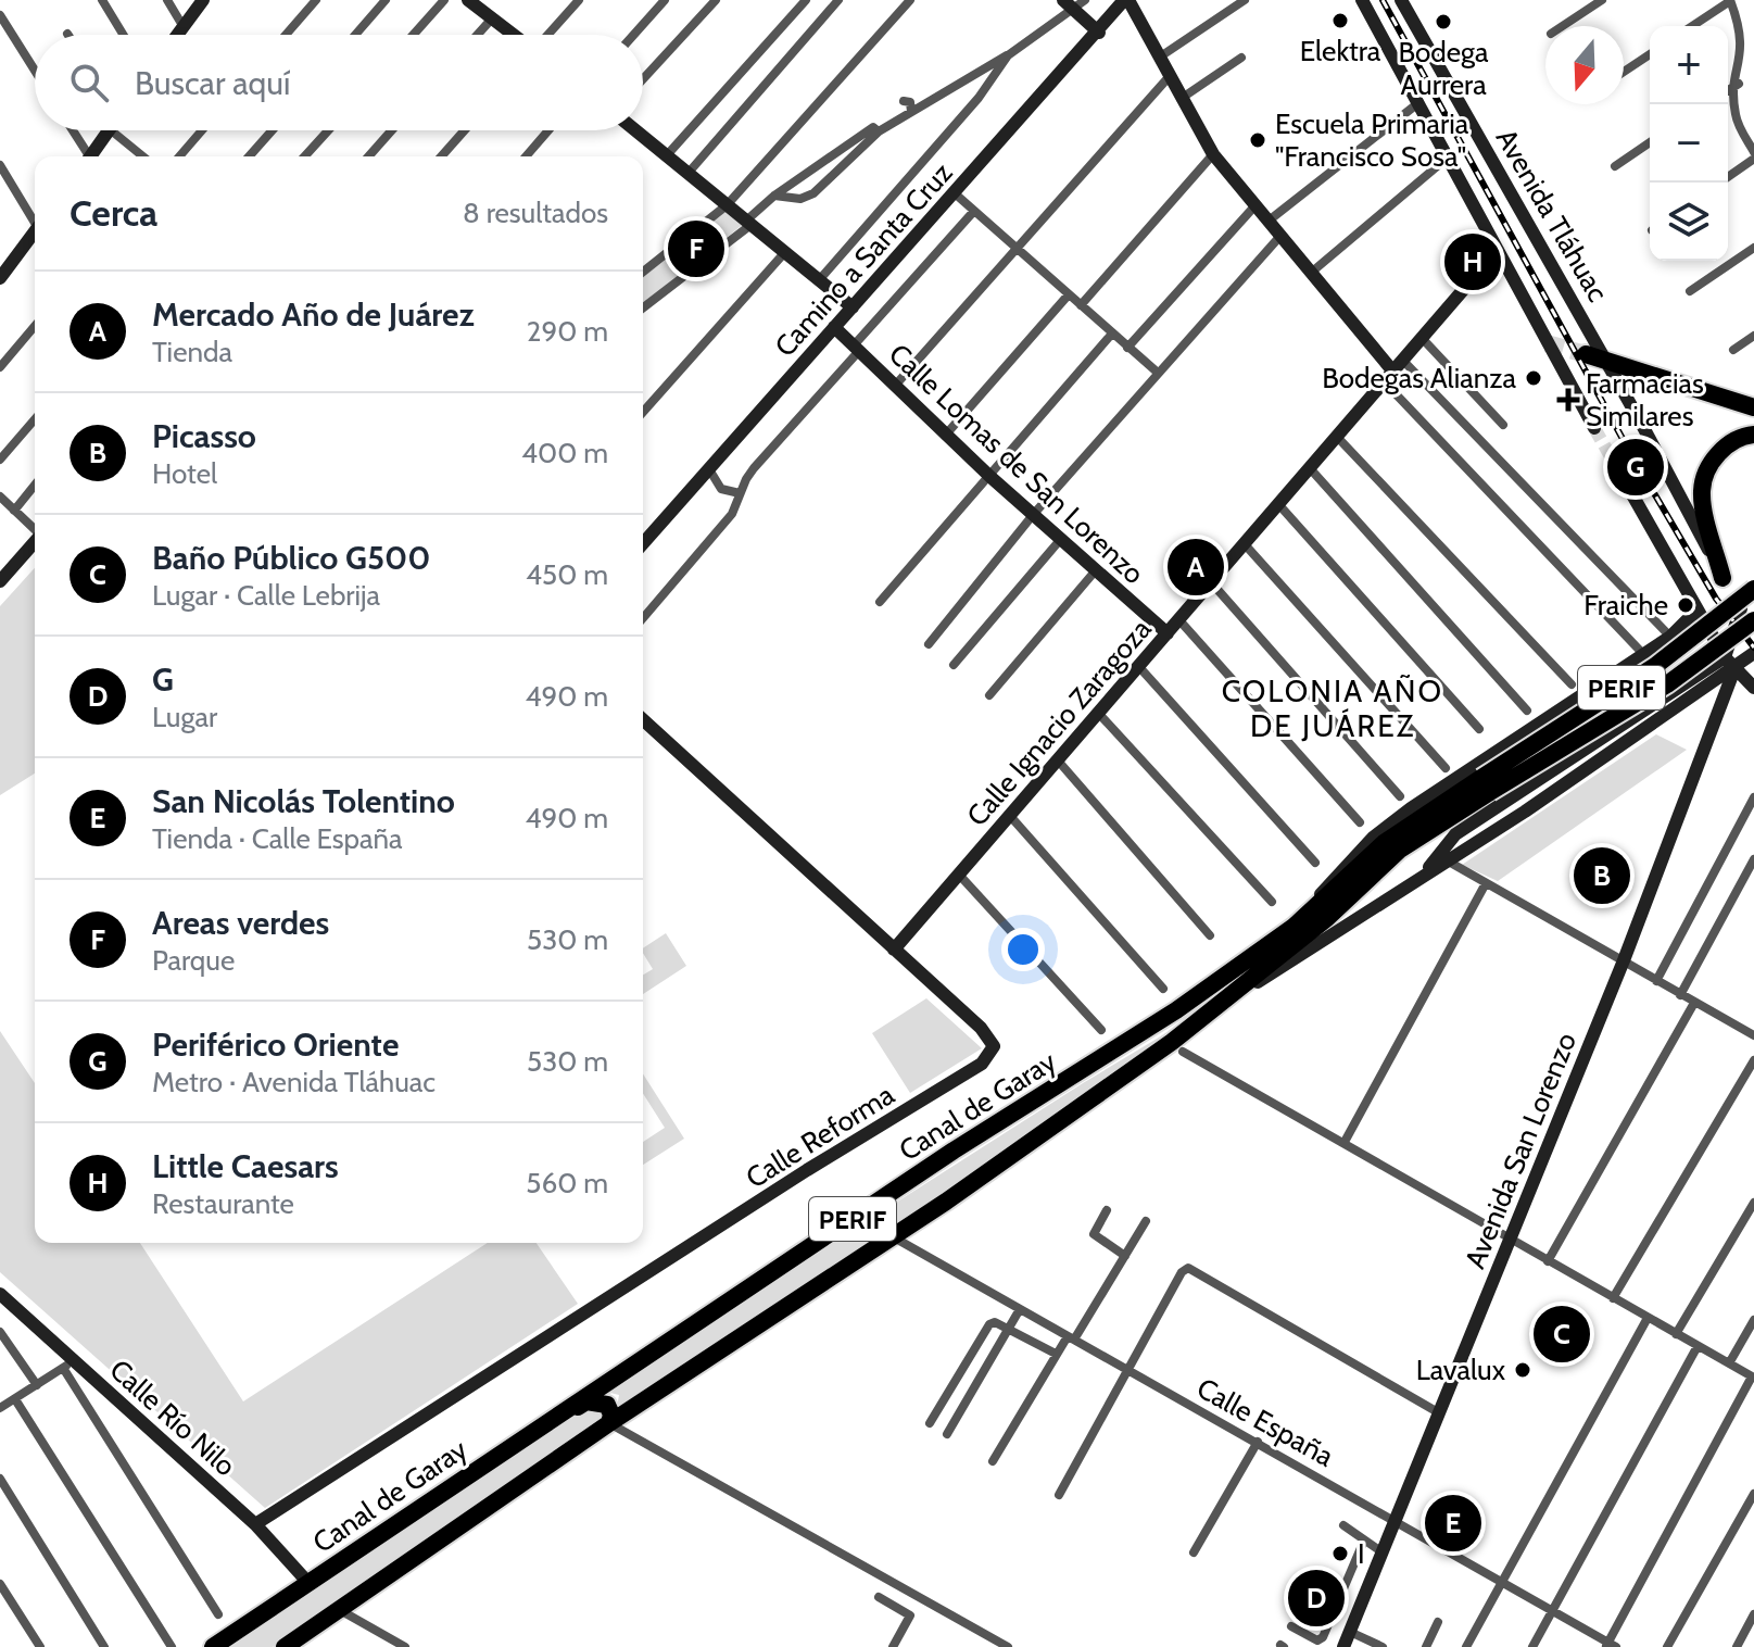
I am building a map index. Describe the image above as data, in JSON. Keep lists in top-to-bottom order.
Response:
{
  "streets": {
    "highway": ["PERIF", "Canal de Garay"],
    "street": [
      "Avenida Tláhuac",
      "Camino a Santa Cruz",
      "Calle Lomas de San Lorenzo",
      "Calle Ignacio Zaragoza",
      "Calle Reforma",
      "Avenida San Lorenzo",
      "Calle Río Nilo",
      "Calle España"
    ]
  },
  "crossings": [
    ["Camino a Santa Cruz", "Calle Lomas de San Lorenzo"],
    ["Calle Lomas de San Lorenzo", "Calle Ignacio Zaragoza"],
    ["Calle Ignacio Zaragoza", "Calle Reforma"],
    ["Canal de Garay", "Avenida San Lorenzo"],
    ["Canal de Garay", "Calle Río Nilo"],
    ["Canal de Garay", "Calle España"],
    ["Calle Reforma", "Calle Río Nilo"],
    ["Avenida San Lorenzo", "Calle España"]
  ],
  "districts": ["COLONIA AÑO DE JUÁREZ"],
  "places": {
    "other": [
      "Elektra",
      "Bodega Aurrera",
      "Escuela Primaria \"Francisco Sosa\"",
      "Bodegas Alianza",
      "Fraiche",
      "Lavalux",
      "I"
    ],
    "health": ["Farmacias Similares"]
  },
  "north": "bottom",
  "page": {
    "map_buttons": ["+", "−"],
    "search": "Buscar aquí",
    "heading": ["Cerca", "8 resultados"],
    "pins": [
      "F",
      "H",
      "G",
      "A",
      "B",
      "C",
      "E",
      "D"
    ],
    "list": [
      {
        "mark": "A",
        "name": "Mercado Año de Juárez",
        "note": "Tienda",
        "value": "290 m"
      },
      {
        "mark": "B",
        "name": "Picasso",
        "note": "Hotel",
        "value": "400 m"
      },
      {
        "mark": "C",
        "name": "Baño Público G500",
        "note": "Lugar · Calle Lebrija",
        "value": "450 m"
      },
      {
        "mark": "D",
        "name": "G",
        "note": "Lugar",
        "value": "490 m"
      },
      {
        "mark": "E",
        "name": "San Nicolás Tolentino",
        "note": "Tienda · Calle España",
        "value": "490 m"
      },
      {
        "mark": "F",
        "name": "Areas verdes",
        "note": "Parque",
        "value": "530 m"
      },
      {
        "mark": "G",
        "name": "Periférico Oriente",
        "note": "Metro · Avenida Tláhuac",
        "value": "530 m"
      },
      {
        "mark": "H",
        "name": "Little Caesars",
        "note": "Restaurante",
        "value": "560 m"
      }
    ]
  }
}
